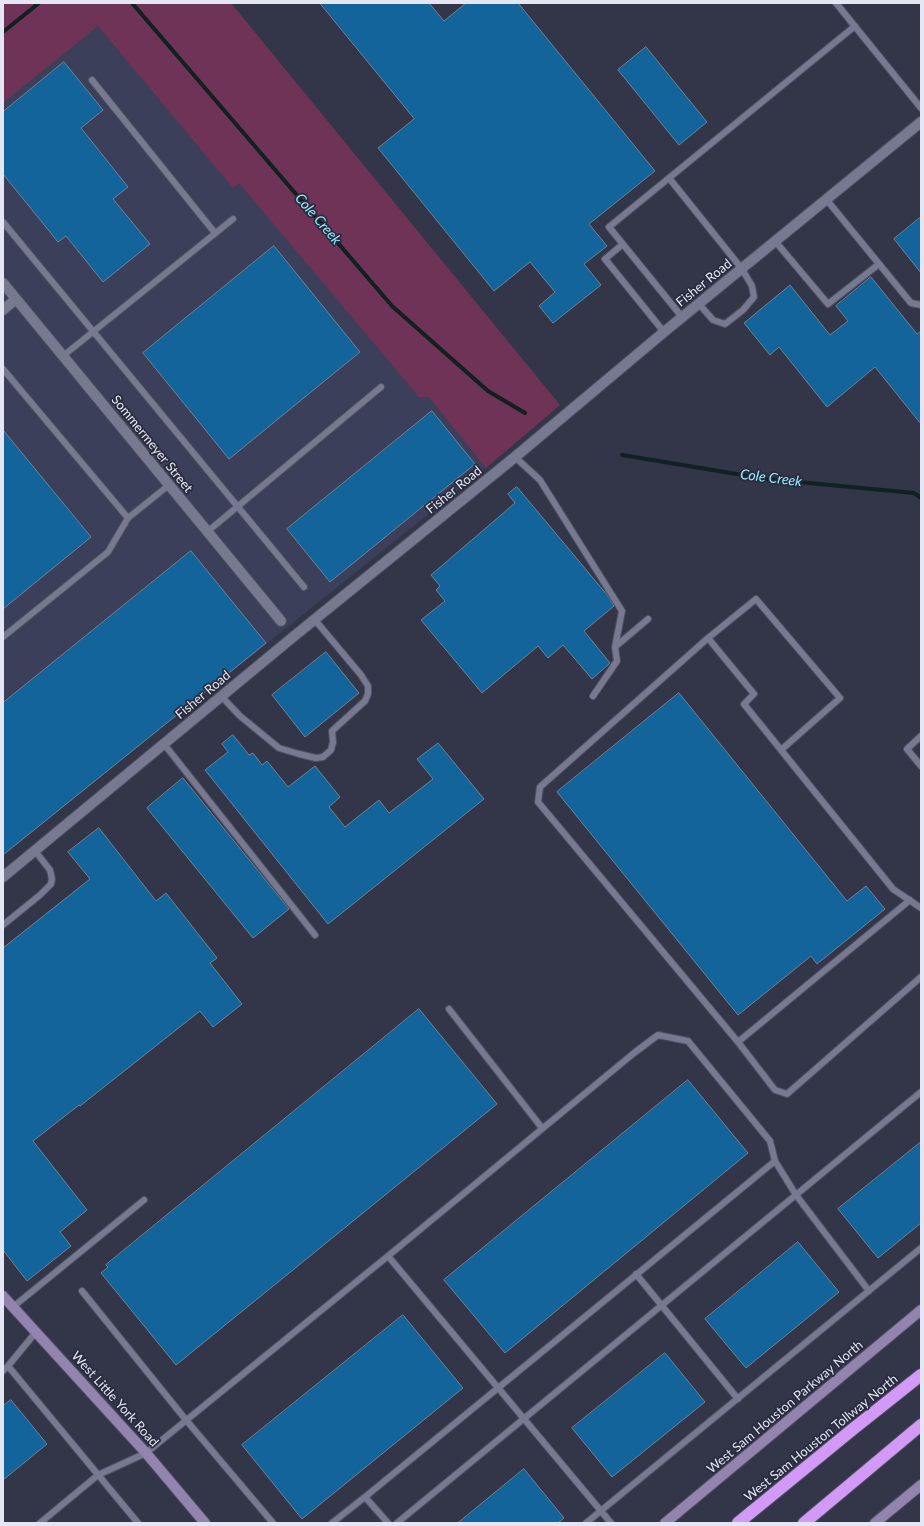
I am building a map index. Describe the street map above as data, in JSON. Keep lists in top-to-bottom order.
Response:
{
  "streets": {
    "highway": ["West Sam Houston Tollway North"],
    "main road": ["West Little York Road", "West Sam Houston Parkway North"],
    "street": ["Fisher Road", "Sommermeyer Street"]
  },
  "water": ["Cole Creek"]
}
